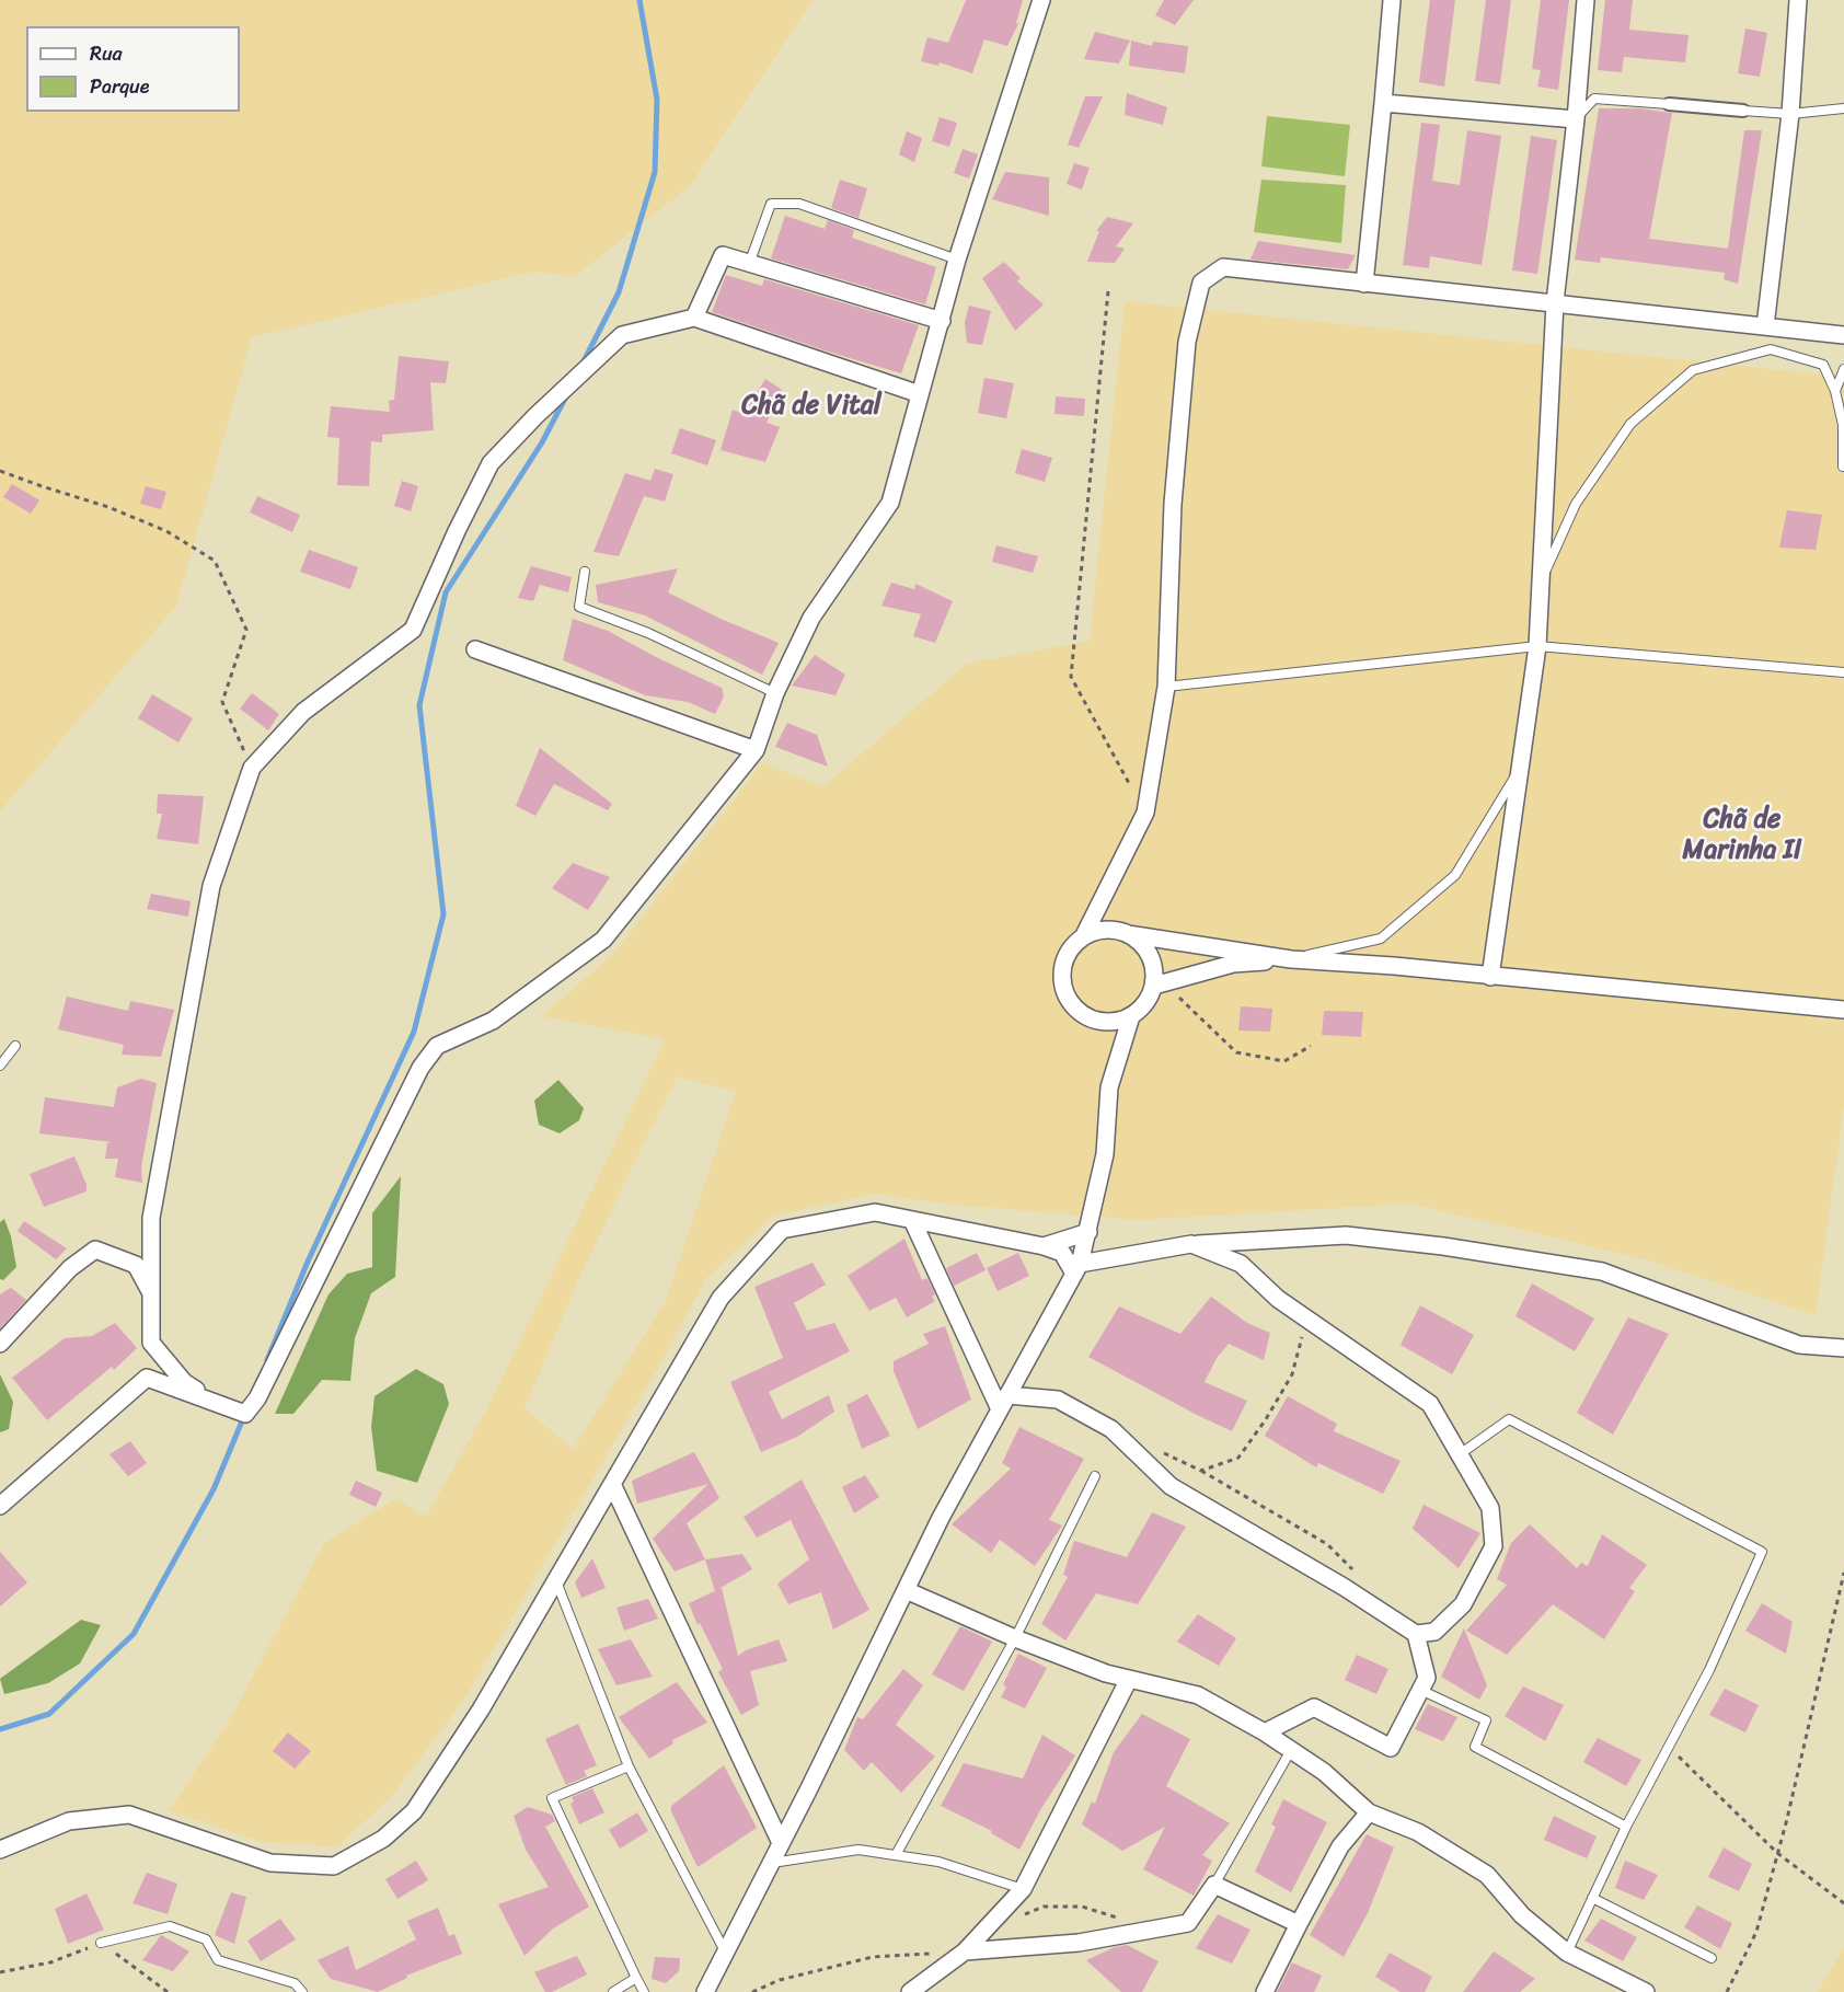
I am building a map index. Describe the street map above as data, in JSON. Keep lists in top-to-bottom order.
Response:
{
  "districts": ["Chã de Vital", "Chã de Marinha II"],
  "legend": ["Rua", "Parque"]
}
